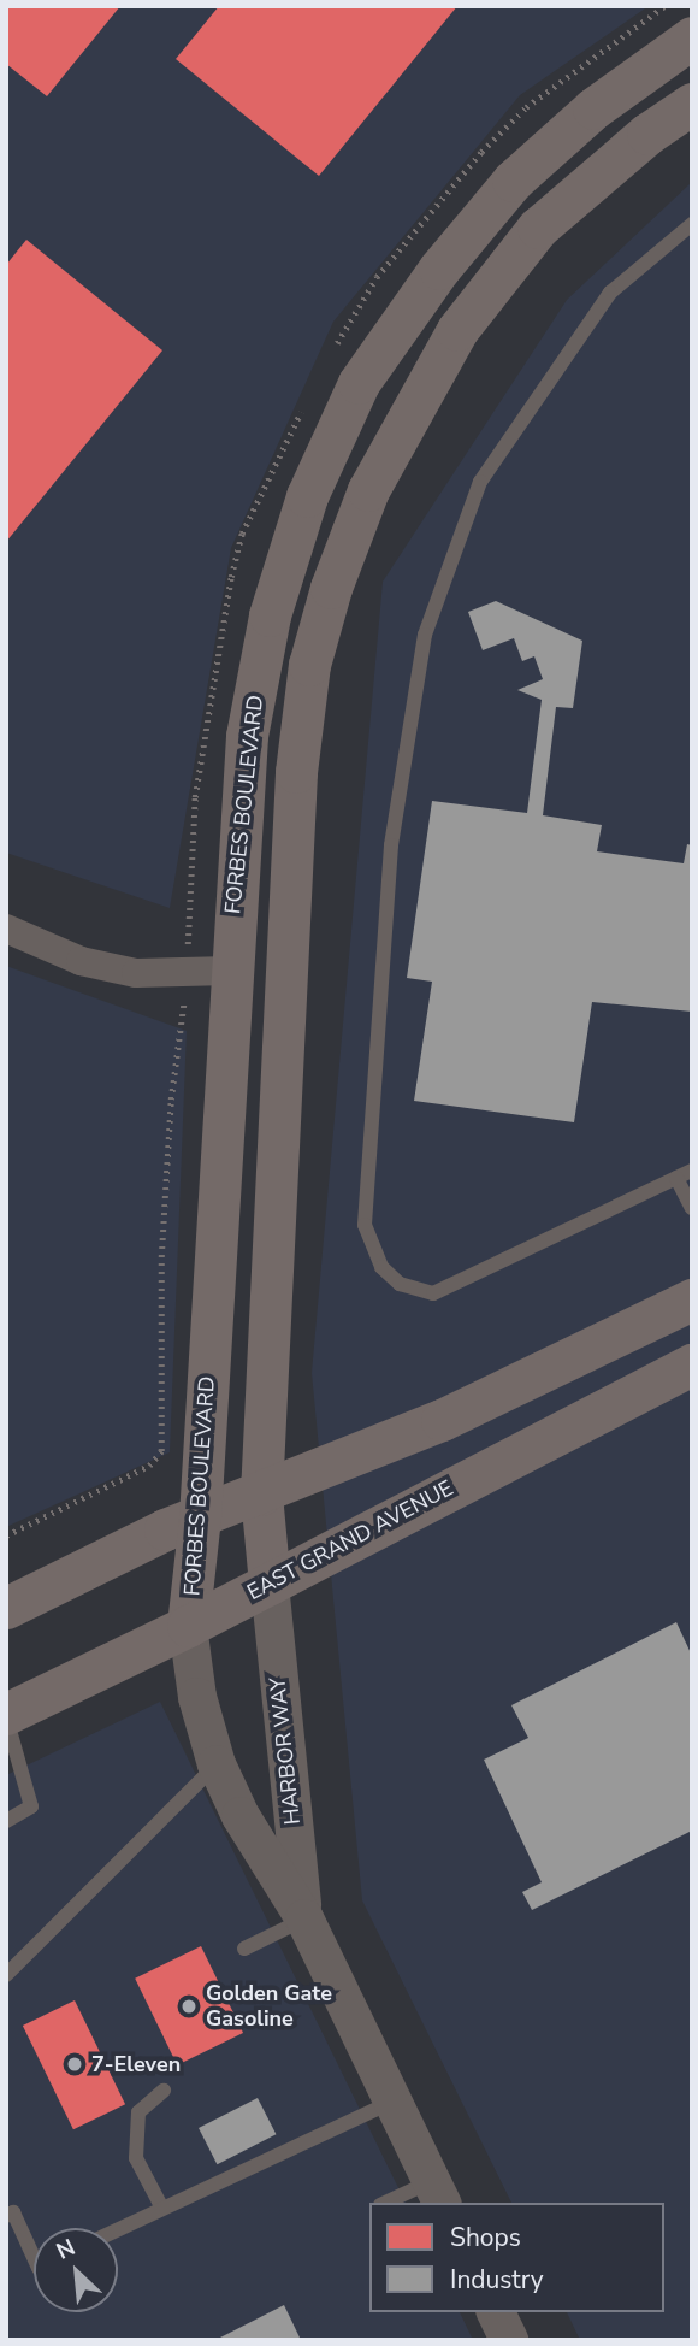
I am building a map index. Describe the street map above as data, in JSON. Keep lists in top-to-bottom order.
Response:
{
  "streets": {
    "main road": ["FORBES BOULEVARD", "EAST GRAND AVENUE"],
    "street": ["HARBOR WAY"]
  },
  "crossings": [
    ["FORBES BOULEVARD", "EAST GRAND AVENUE"],
    ["FORBES BOULEVARD", "HARBOR WAY"],
    ["EAST GRAND AVENUE", "HARBOR WAY"]
  ],
  "places": ["Golden Gate Gasoline", "7-Eleven"],
  "legend": ["Shops", "Industry"],
  "north": "top left"
}
